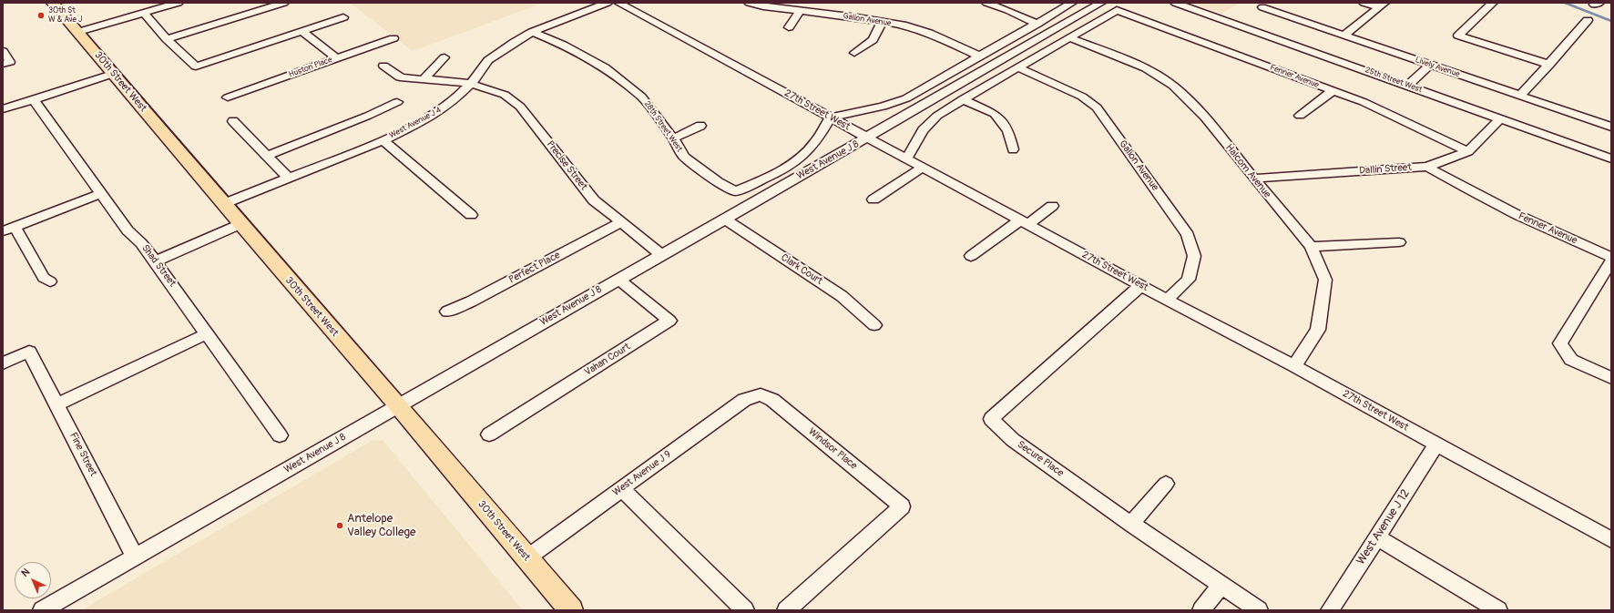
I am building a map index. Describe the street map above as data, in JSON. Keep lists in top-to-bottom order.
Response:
{
  "streets": {
    "main road": ["30th Street West"],
    "street": [
      "Galion Avenue",
      "Huston Place",
      "Lively Avenue",
      "Fenner Avenue",
      "25th Street West",
      "27th Street West",
      "West Avenue J 4",
      "28th Street West",
      "West Avenue J 8",
      "Precise Street",
      "Dallin Street",
      "Halcom Avenue",
      "Shad Street",
      "Perfect Place",
      "Clark Court",
      "Vahan Court",
      "Windsor Place",
      "Fine Street",
      "Secure Place",
      "West Avenue J 9",
      "West Avenue J 12"
    ]
  },
  "crossings": [
    ["Galion Avenue", "27th Street West"],
    ["Fenner Avenue", "Dallin Street"],
    ["Fenner Avenue", "Halcom Avenue"],
    ["25th Street West", "Dallin Street"],
    ["30th Street West", "West Avenue J 4"],
    ["30th Street West", "West Avenue J 8"],
    ["30th Street West", "West Avenue J 9"],
    ["27th Street West", "28th Street West"],
    ["27th Street West", "West Avenue J 8"],
    ["27th Street West", "Halcom Avenue"],
    ["27th Street West", "Secure Place"],
    ["27th Street West", "West Avenue J 12"],
    ["West Avenue J 4", "28th Street West"],
    ["West Avenue J 4", "Precise Street"],
    ["West Avenue J 8", "Precise Street"],
    ["West Avenue J 8", "Clark Court"],
    ["West Avenue J 8", "Vahan Court"],
    ["West Avenue J 8", "Fine Street"],
    ["Precise Street", "Perfect Place"],
    ["Dallin Street", "Halcom Avenue"],
    ["Windsor Place", "West Avenue J 9"]
  ],
  "places": ["30th St W & Ave J", "Antelope Valley College"],
  "north": "top left"
}
